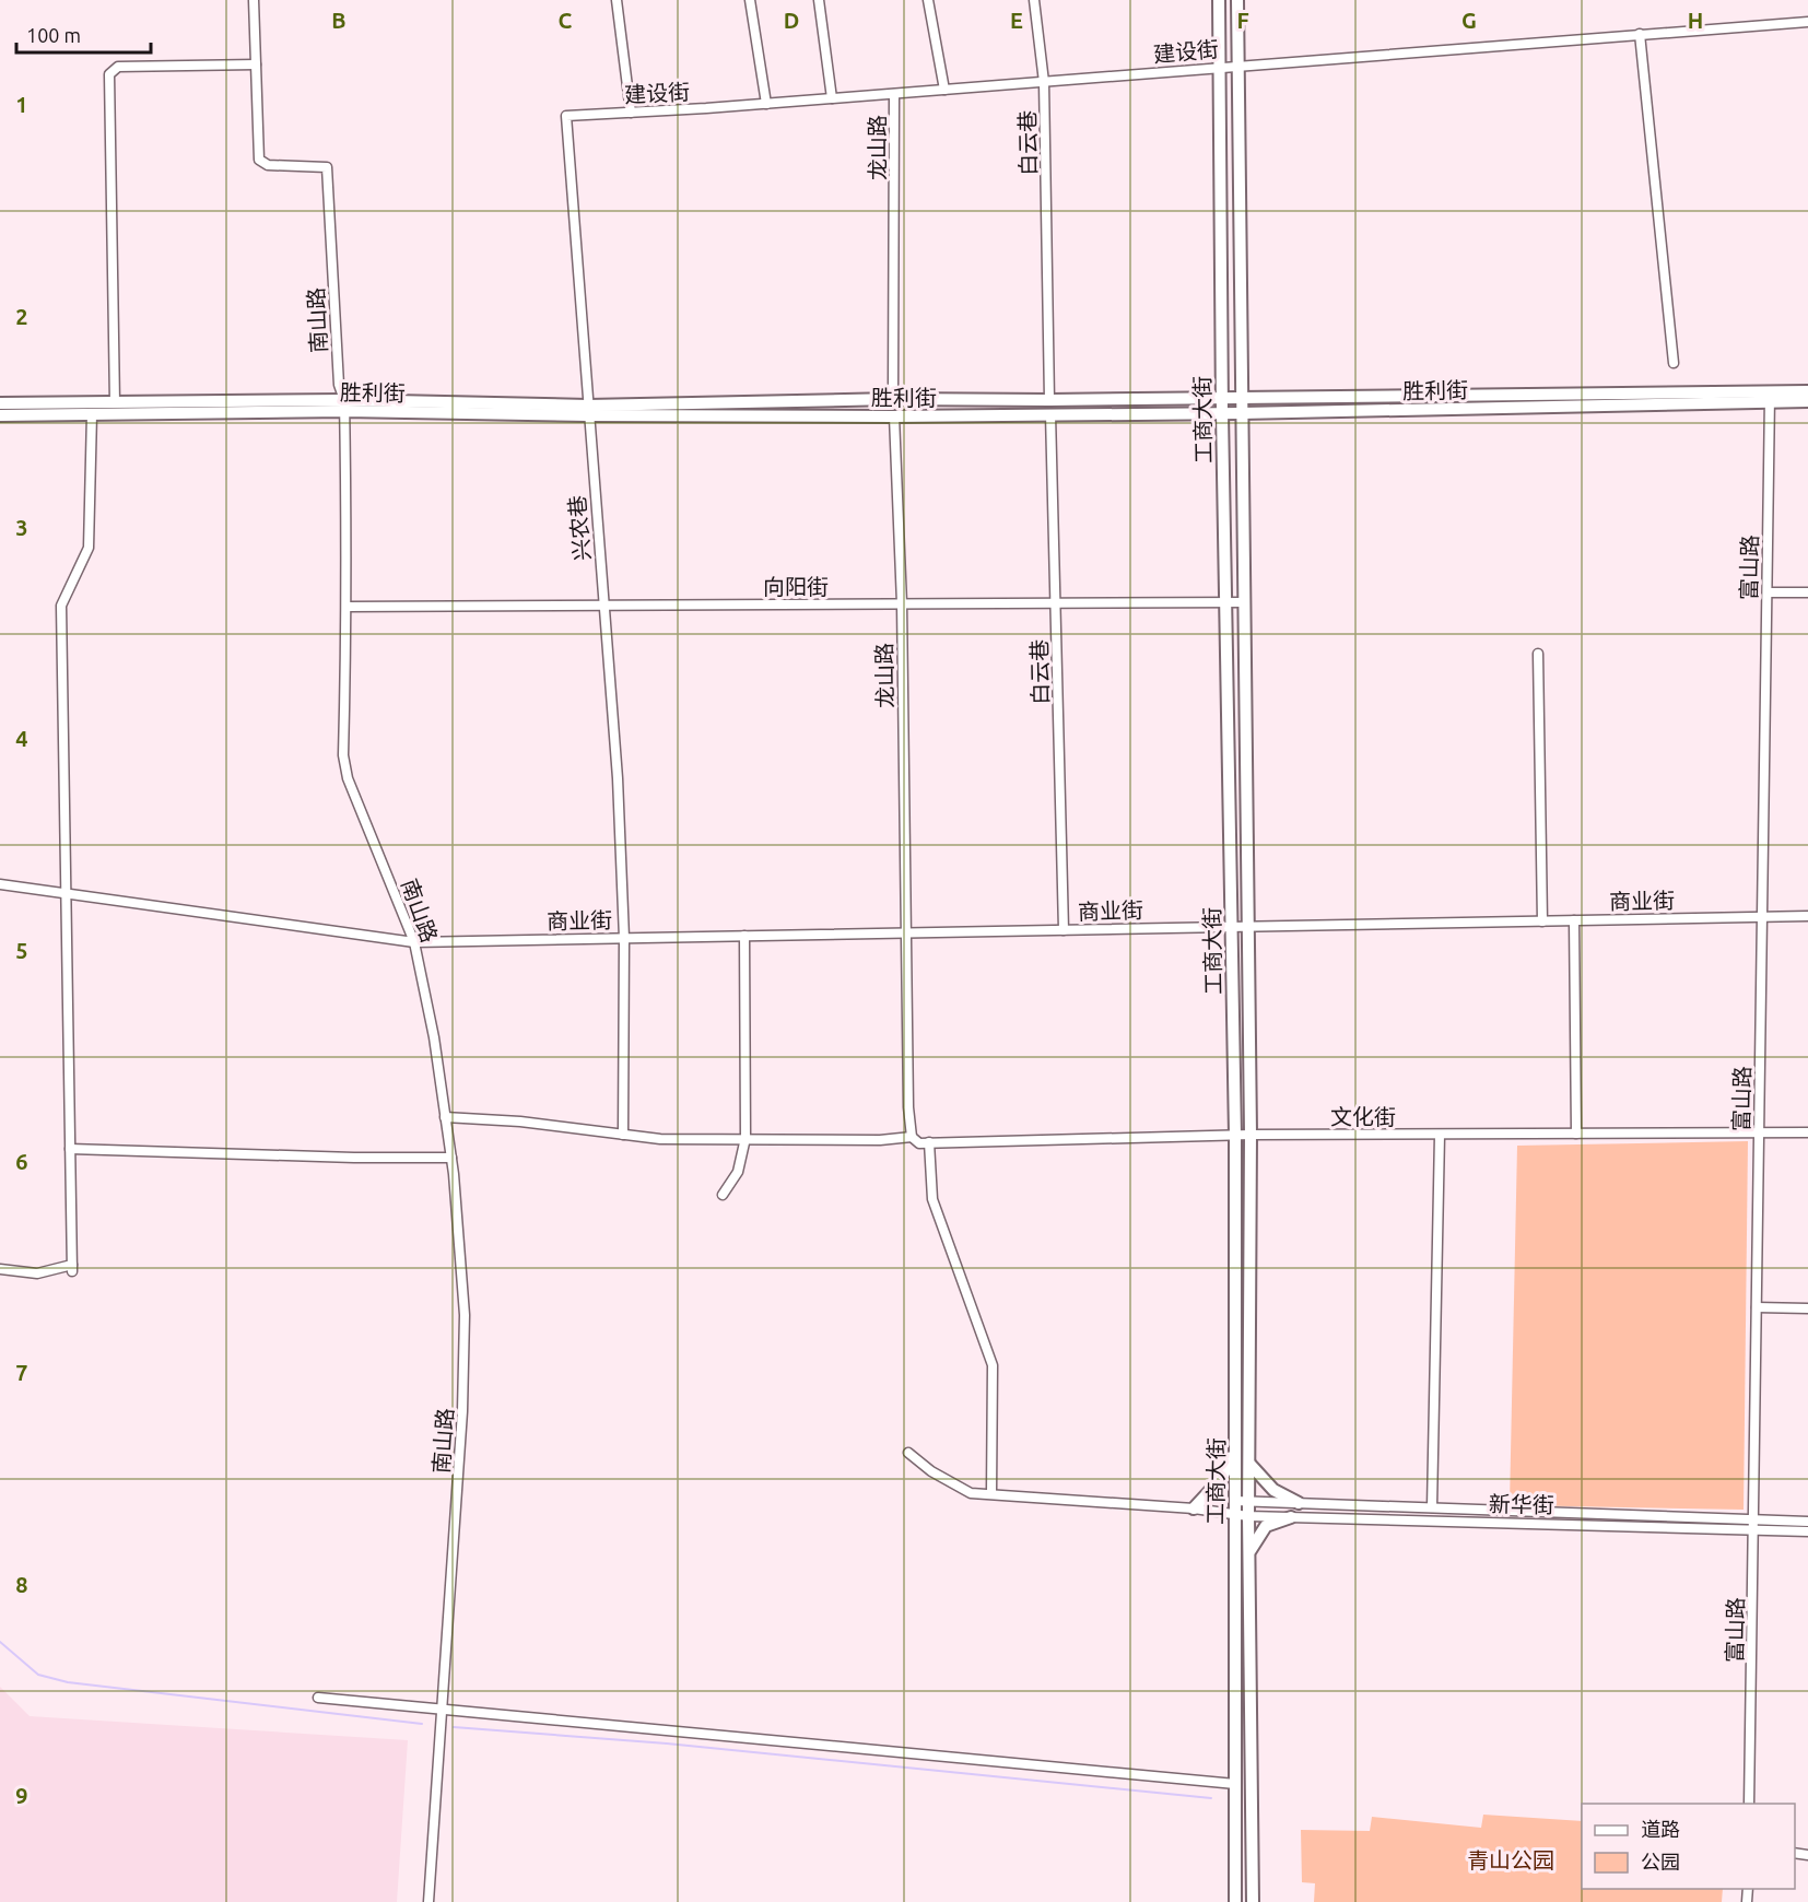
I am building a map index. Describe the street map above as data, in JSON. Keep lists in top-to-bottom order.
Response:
{
  "streets": {
    "main road": ["胜利街", "工商大街"],
    "street": [
      "建设街",
      "白云巷",
      "龙山路",
      "南山路",
      "兴农巷",
      "富山路",
      "向阳街",
      "商业街",
      "文化街",
      "新华街"
    ]
  },
  "crossings": [
    ["建设街", "白云巷"],
    ["建设街", "龙山路"],
    ["建设街", "工商大街"],
    ["建设街", "兴农巷"],
    ["白云巷", "胜利街"],
    ["白云巷", "向阳街"],
    ["白云巷", "商业街"],
    ["龙山路", "胜利街"],
    ["龙山路", "向阳街"],
    ["龙山路", "商业街"],
    ["龙山路", "文化街"],
    ["龙山路", "新华街"],
    ["南山路", "胜利街"],
    ["南山路", "向阳街"],
    ["南山路", "商业街"],
    ["南山路", "文化街"],
    ["胜利街", "工商大街"],
    ["胜利街", "兴农巷"],
    ["胜利街", "富山路"],
    ["工商大街", "向阳街"],
    ["工商大街", "商业街"],
    ["工商大街", "文化街"],
    ["工商大街", "新华街"],
    ["兴农巷", "向阳街"],
    ["兴农巷", "商业街"],
    ["兴农巷", "文化街"],
    ["富山路", "商业街"],
    ["富山路", "文化街"],
    ["富山路", "新华街"]
  ],
  "parks": ["青山公园"],
  "legend": ["道路", "公园"],
  "scale_bar": "100 m",
  "grid": {
    "columns": [
      "B",
      "C",
      "D",
      "E",
      "F",
      "G",
      "H"
    ],
    "rows": [
      "1",
      "2",
      "3",
      "4",
      "5",
      "6",
      "7",
      "8",
      "9"
    ]
  }
}
